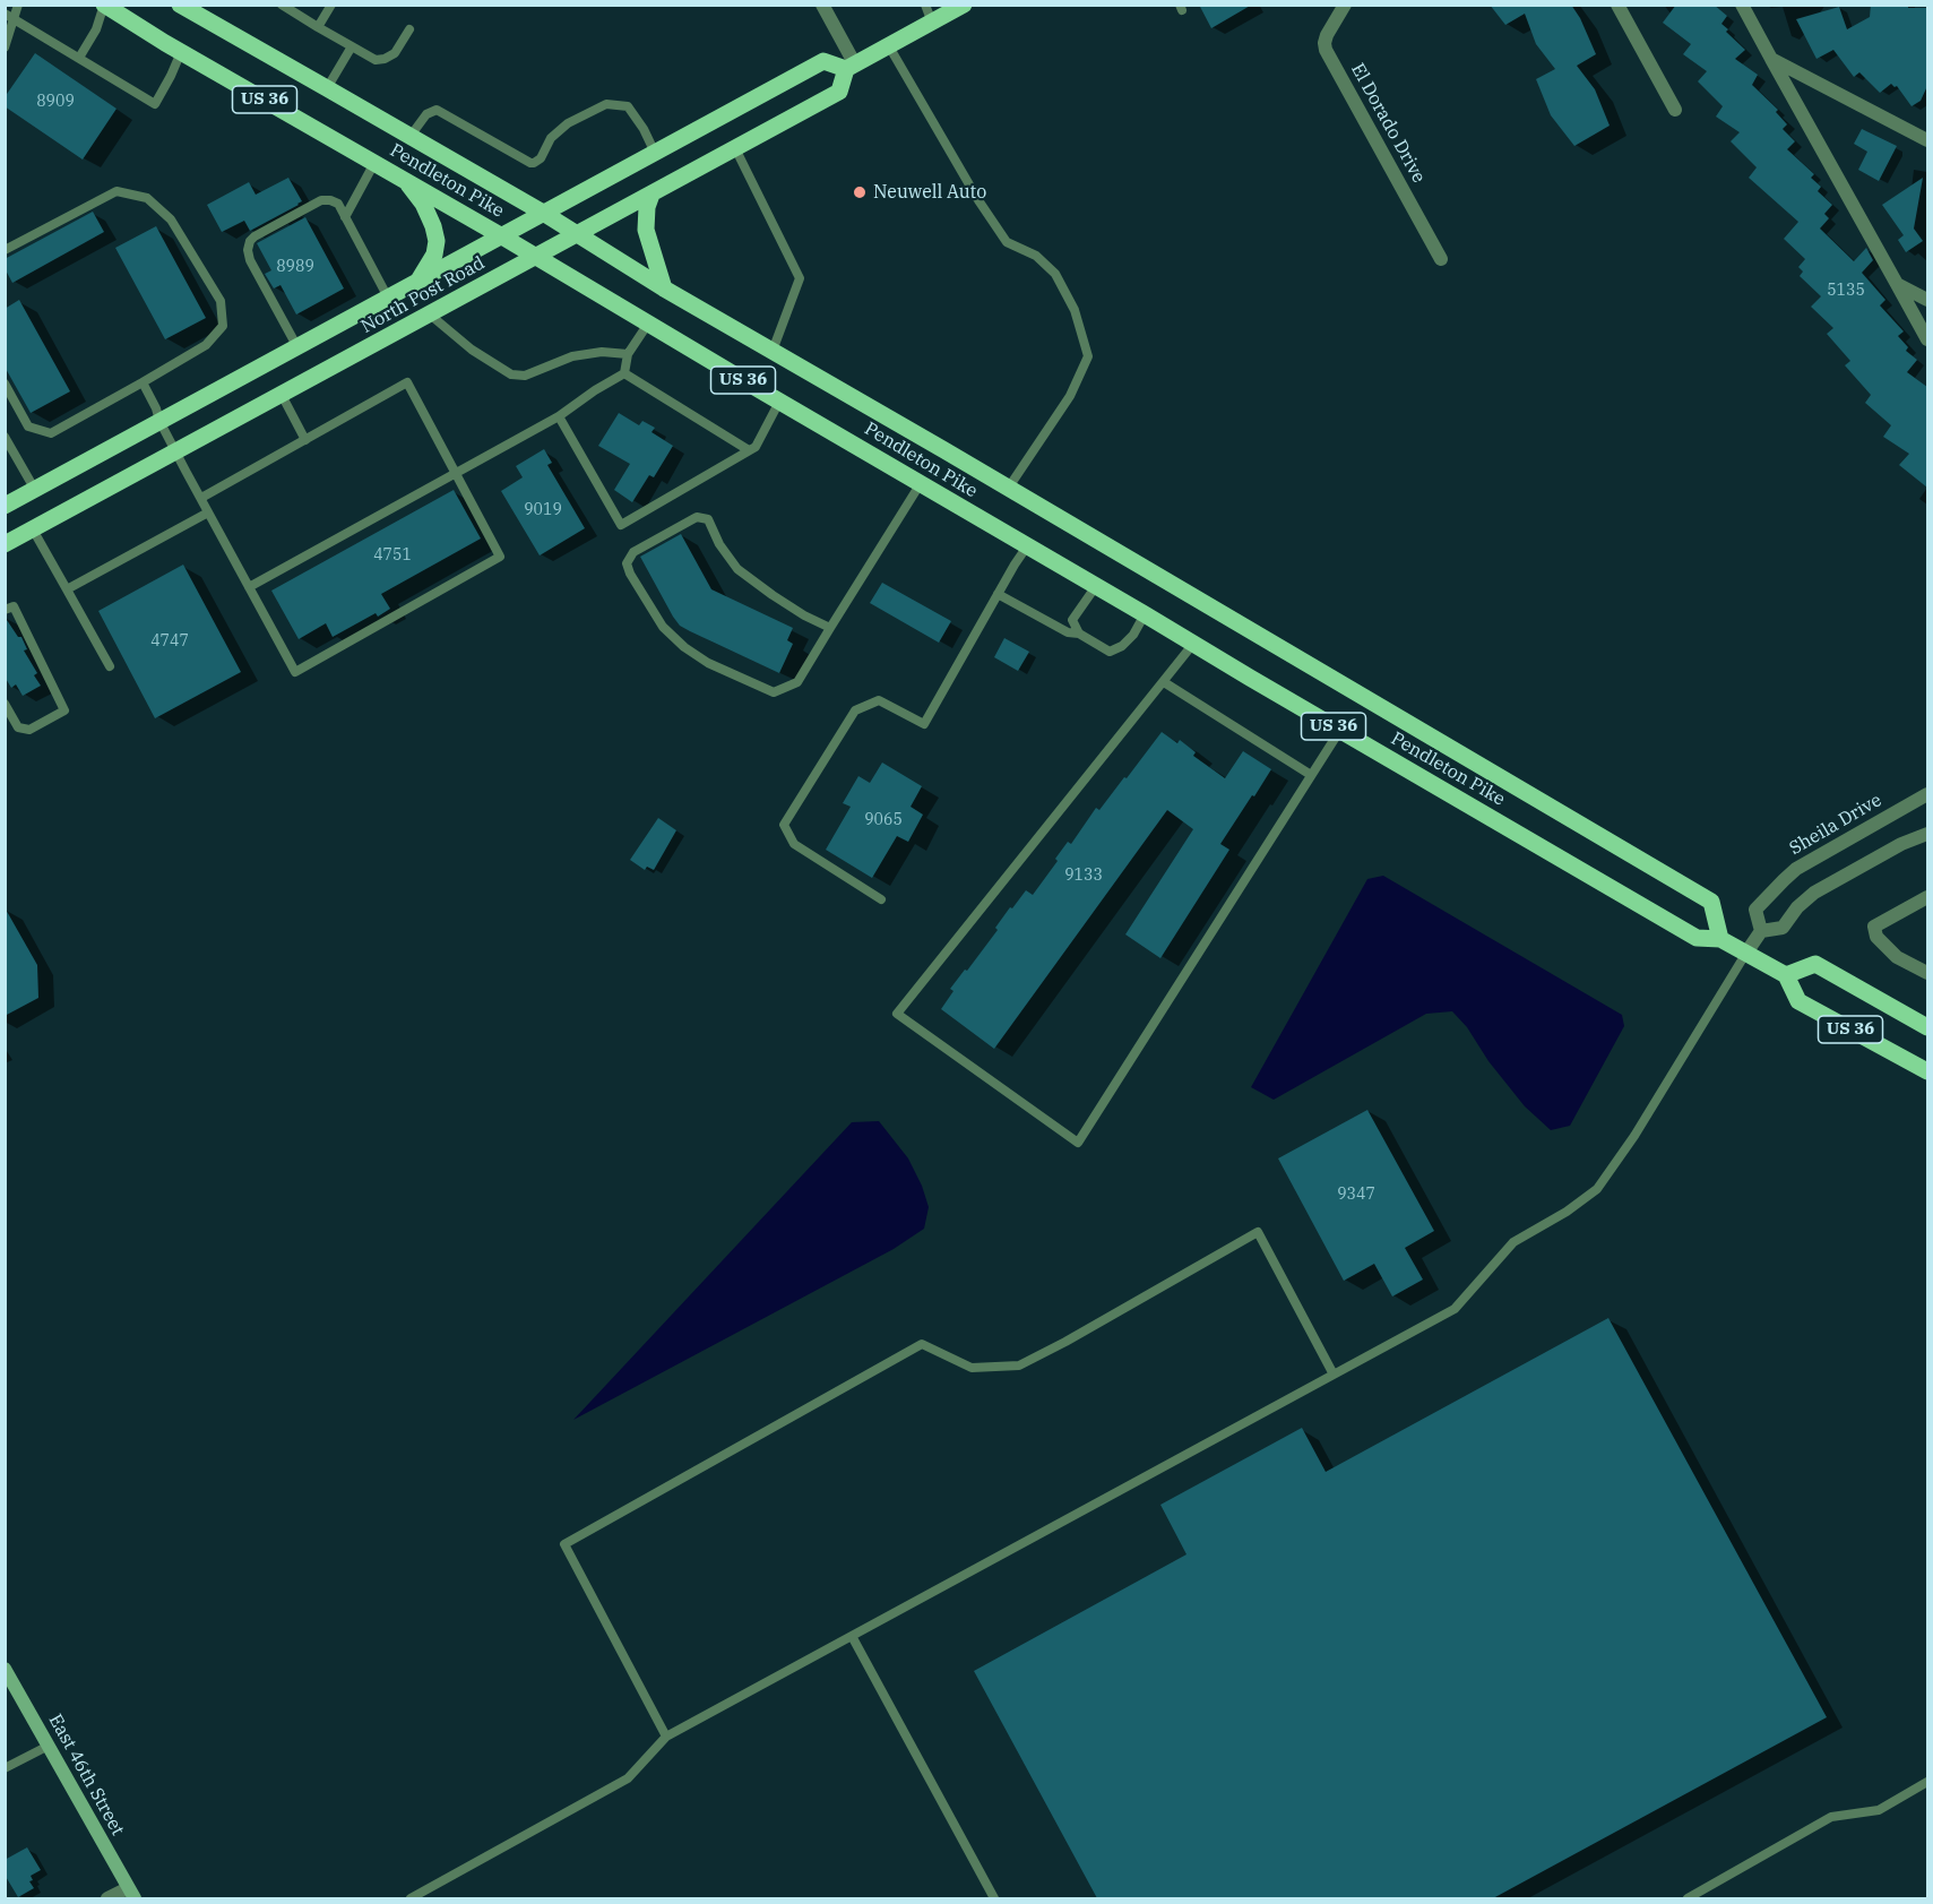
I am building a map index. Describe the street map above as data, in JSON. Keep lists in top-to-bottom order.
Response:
{
  "streets": {
    "main road": ["US 36", "Pendleton Pike", "North Post Road"],
    "street": ["El Dorado Drive", "Sheila Drive", "East 46th Street"]
  },
  "crossings": [
    ["Pendleton Pike", "North Post Road"],
    ["Pendleton Pike", "Sheila Drive"]
  ],
  "places": ["Neuwell Auto"],
  "house_numbers": [
    "8909",
    "8989",
    "5135",
    "9019",
    "4751",
    "4747",
    "9065",
    "9133",
    "9347"
  ]
}
